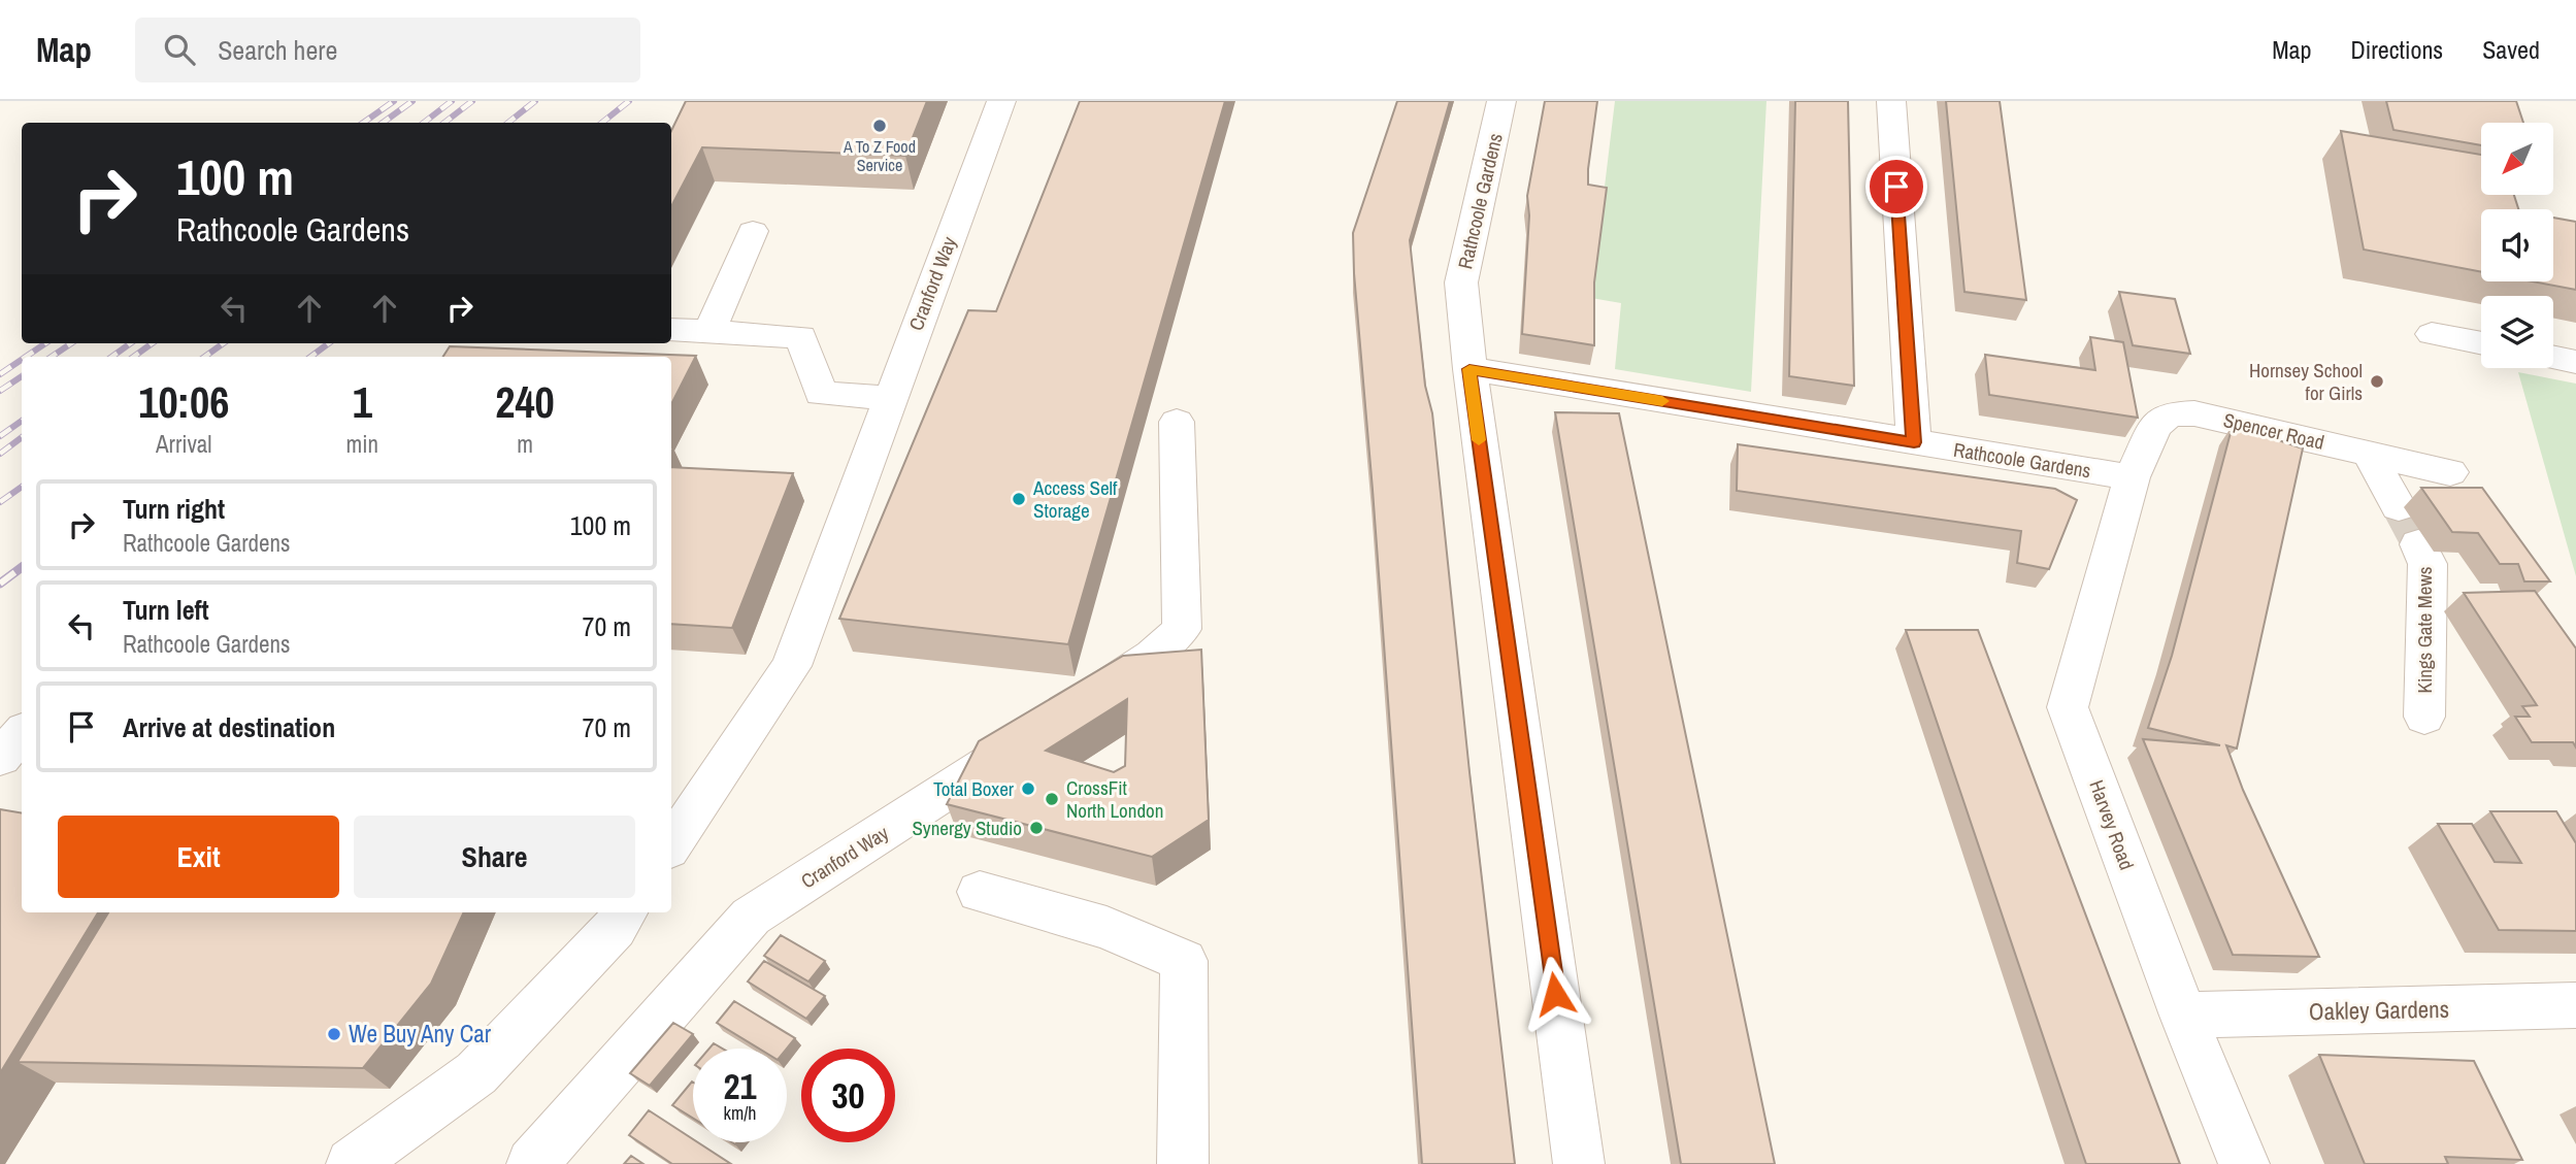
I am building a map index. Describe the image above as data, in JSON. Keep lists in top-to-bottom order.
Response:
{
  "streets": {
    "street": [
      "Rathcoole Gardens",
      "Cranford Way",
      "Spencer Road",
      "Kings Gate Mews",
      "Harvey Road",
      "Oakley Gardens"
    ]
  },
  "crossings": [
    ["Rathcoole Gardens", "Spencer Road"],
    ["Rathcoole Gardens", "Harvey Road"],
    ["Spencer Road", "Harvey Road"],
    ["Harvey Road", "Oakley Gardens"]
  ],
  "places": [
    "A To Z Food Service",
    "Hornsey School for Girls",
    "Access Self Storage",
    "Total Boxer",
    "CrossFit North London",
    "Synergy Studio",
    "We Buy Any Car"
  ],
  "north": "bottom left",
  "page": {
    "header": "Map",
    "search": "Search here",
    "nav": ["Map", "Directions", "Saved"],
    "turn": ["100 m", "Rathcoole Gardens"],
    "eta": [
      "10:06",
      "Arrival",
      "1",
      "min",
      "240",
      "m"
    ],
    "list": [
      {
        "name": "Turn right",
        "note": "Rathcoole Gardens",
        "value": "100 m"
      },
      {
        "name": "Turn left",
        "note": "Rathcoole Gardens",
        "value": "70 m"
      },
      {
        "name": "Arrive at destination",
        "value": "70 m"
      }
    ],
    "buttons": ["Exit", "Share"],
    "speed": "21 km/h",
    "limit": "30"
  }
}
